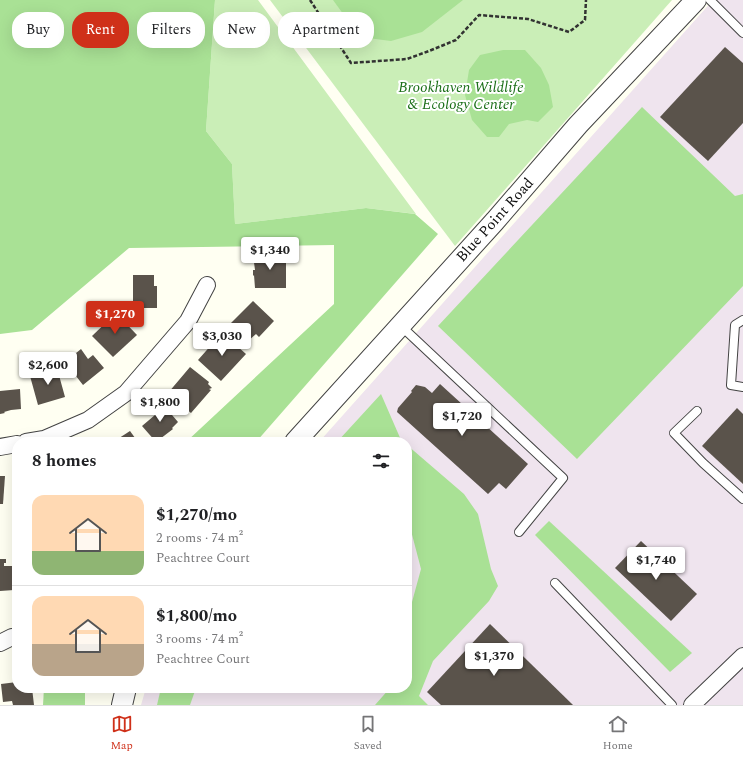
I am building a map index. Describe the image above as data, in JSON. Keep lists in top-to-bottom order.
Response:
{
  "streets": {
    "street": ["Blue Point Road"]
  },
  "parks": ["Brookhaven Wildlife & Ecology Center"],
  "page": {
    "chip": [
      "Buy",
      "Rent",
      "Filters",
      "New",
      "Apartment"
    ],
    "price": [
      "$1,340",
      "$1,270",
      "$3,030",
      "$2,600",
      "$1,800",
      "$1,720",
      "$1,740",
      "$1,370"
    ],
    "heading": "8 homes",
    "list": [
      {
        "name": "$1,270/mo",
        "note": "2 rooms · 74 m² · Peachtree Court"
      },
      {
        "name": "$1,800/mo",
        "note": "3 rooms · 74 m² · Peachtree Court"
      }
    ],
    "tabs": ["Map", "Saved", "Home"]
  }
}
